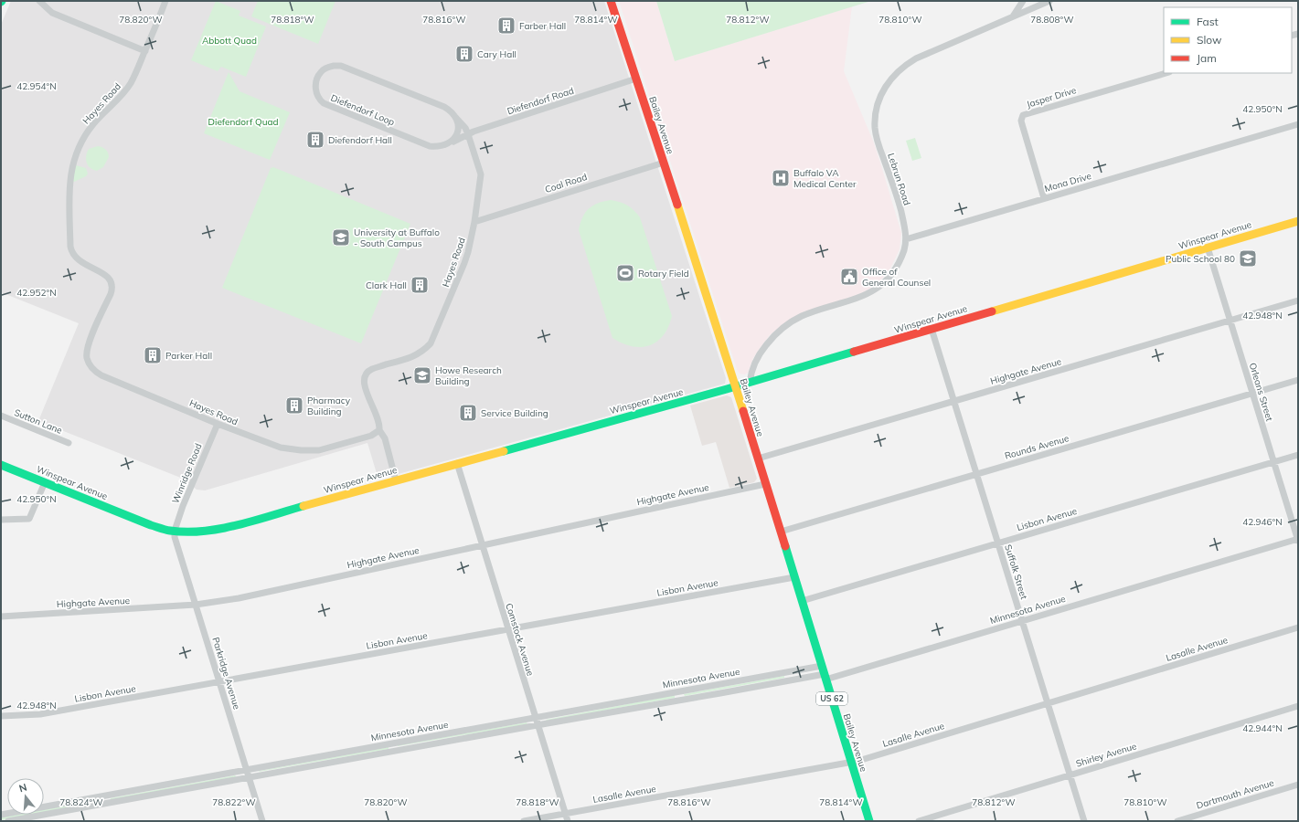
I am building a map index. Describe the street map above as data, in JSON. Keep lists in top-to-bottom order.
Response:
{
  "streets": {
    "street": [
      "Jasper Drive",
      "Diefendorf Road",
      "Hayes Road",
      "Diefendorf Loop",
      "Bailey Avenue",
      "Lebrun Road",
      "Mona Drive",
      "Coal Road",
      "Winspear Avenue",
      "Highgate Avenue",
      "Orleans Street",
      "Sutton Lane",
      "Rounds Avenue",
      "Winridge Road",
      "Lisbon Avenue",
      "Suffolk Street",
      "Minnesota Avenue",
      "Comstock Avenue",
      "Lasalle Avenue",
      "Parkridge Avenue",
      "US 62",
      "Shirley Avenue",
      "Dartmouth Avenue"
    ]
  },
  "crossings": [
    ["Jasper Drive", "Mona Drive"],
    ["Diefendorf Road", "Hayes Road"],
    ["Diefendorf Road", "Diefendorf Loop"],
    ["Diefendorf Road", "Bailey Avenue"],
    ["Hayes Road", "Diefendorf Loop"],
    ["Hayes Road", "Coal Road"],
    ["Hayes Road", "Winridge Road"],
    ["Bailey Avenue", "Coal Road"],
    ["Bailey Avenue", "Winspear Avenue"],
    ["Bailey Avenue", "Highgate Avenue"],
    ["Bailey Avenue", "Rounds Avenue"],
    ["Bailey Avenue", "Lisbon Avenue"],
    ["Bailey Avenue", "Minnesota Avenue"],
    ["Bailey Avenue", "Lasalle Avenue"],
    ["Lebrun Road", "Mona Drive"],
    ["Lebrun Road", "Winspear Avenue"],
    ["Winspear Avenue", "Orleans Street"],
    ["Winspear Avenue", "Winridge Road"],
    ["Winspear Avenue", "Suffolk Street"],
    ["Winspear Avenue", "Comstock Avenue"],
    ["Winspear Avenue", "Parkridge Avenue"],
    ["Highgate Avenue", "Orleans Street"],
    ["Highgate Avenue", "Suffolk Street"],
    ["Highgate Avenue", "Comstock Avenue"],
    ["Highgate Avenue", "Parkridge Avenue"],
    ["Orleans Street", "Rounds Avenue"],
    ["Orleans Street", "Lisbon Avenue"],
    ["Orleans Street", "Minnesota Avenue"],
    ["Rounds Avenue", "Suffolk Street"],
    ["Winridge Road", "Parkridge Avenue"],
    ["Lisbon Avenue", "Suffolk Street"],
    ["Lisbon Avenue", "Comstock Avenue"],
    ["Lisbon Avenue", "Parkridge Avenue"],
    ["Suffolk Street", "Minnesota Avenue"],
    ["Suffolk Street", "Lasalle Avenue"],
    ["Suffolk Street", "Shirley Avenue"],
    ["Minnesota Avenue", "Comstock Avenue"],
    ["Minnesota Avenue", "Parkridge Avenue"],
    ["Comstock Avenue", "Lasalle Avenue"]
  ],
  "parks": ["Abbott Quad", "Diefendorf Quad"],
  "places": {
    "building": [
      "Farber Hall",
      "Cary Hall",
      "Diefendorf Hall",
      "Clark Hall",
      "Parker Hall",
      "Pharmacy Building",
      "Service Building"
    ],
    "hospital": ["Buffalo VA Medical Center"],
    "school or university": ["University at Buffalo - South Campus", "Public School 80", "Howe Research Building"],
    "sports": ["Rotary Field"],
    "public building": ["Office of General Counsel"]
  },
  "legend": ["Fast", "Slow", "Jam"],
  "north": "top",
  "coordinates": [
    "78.820°W",
    "78.818°W",
    "78.816°W",
    "78.814°W",
    "78.812°W",
    "78.810°W",
    "78.808°W",
    "42.954°N",
    "42.950°N",
    "42.952°N",
    "42.948°N",
    "42.946°N",
    "42.944°N",
    "78.824°W",
    "78.822°W"
  ]
}
